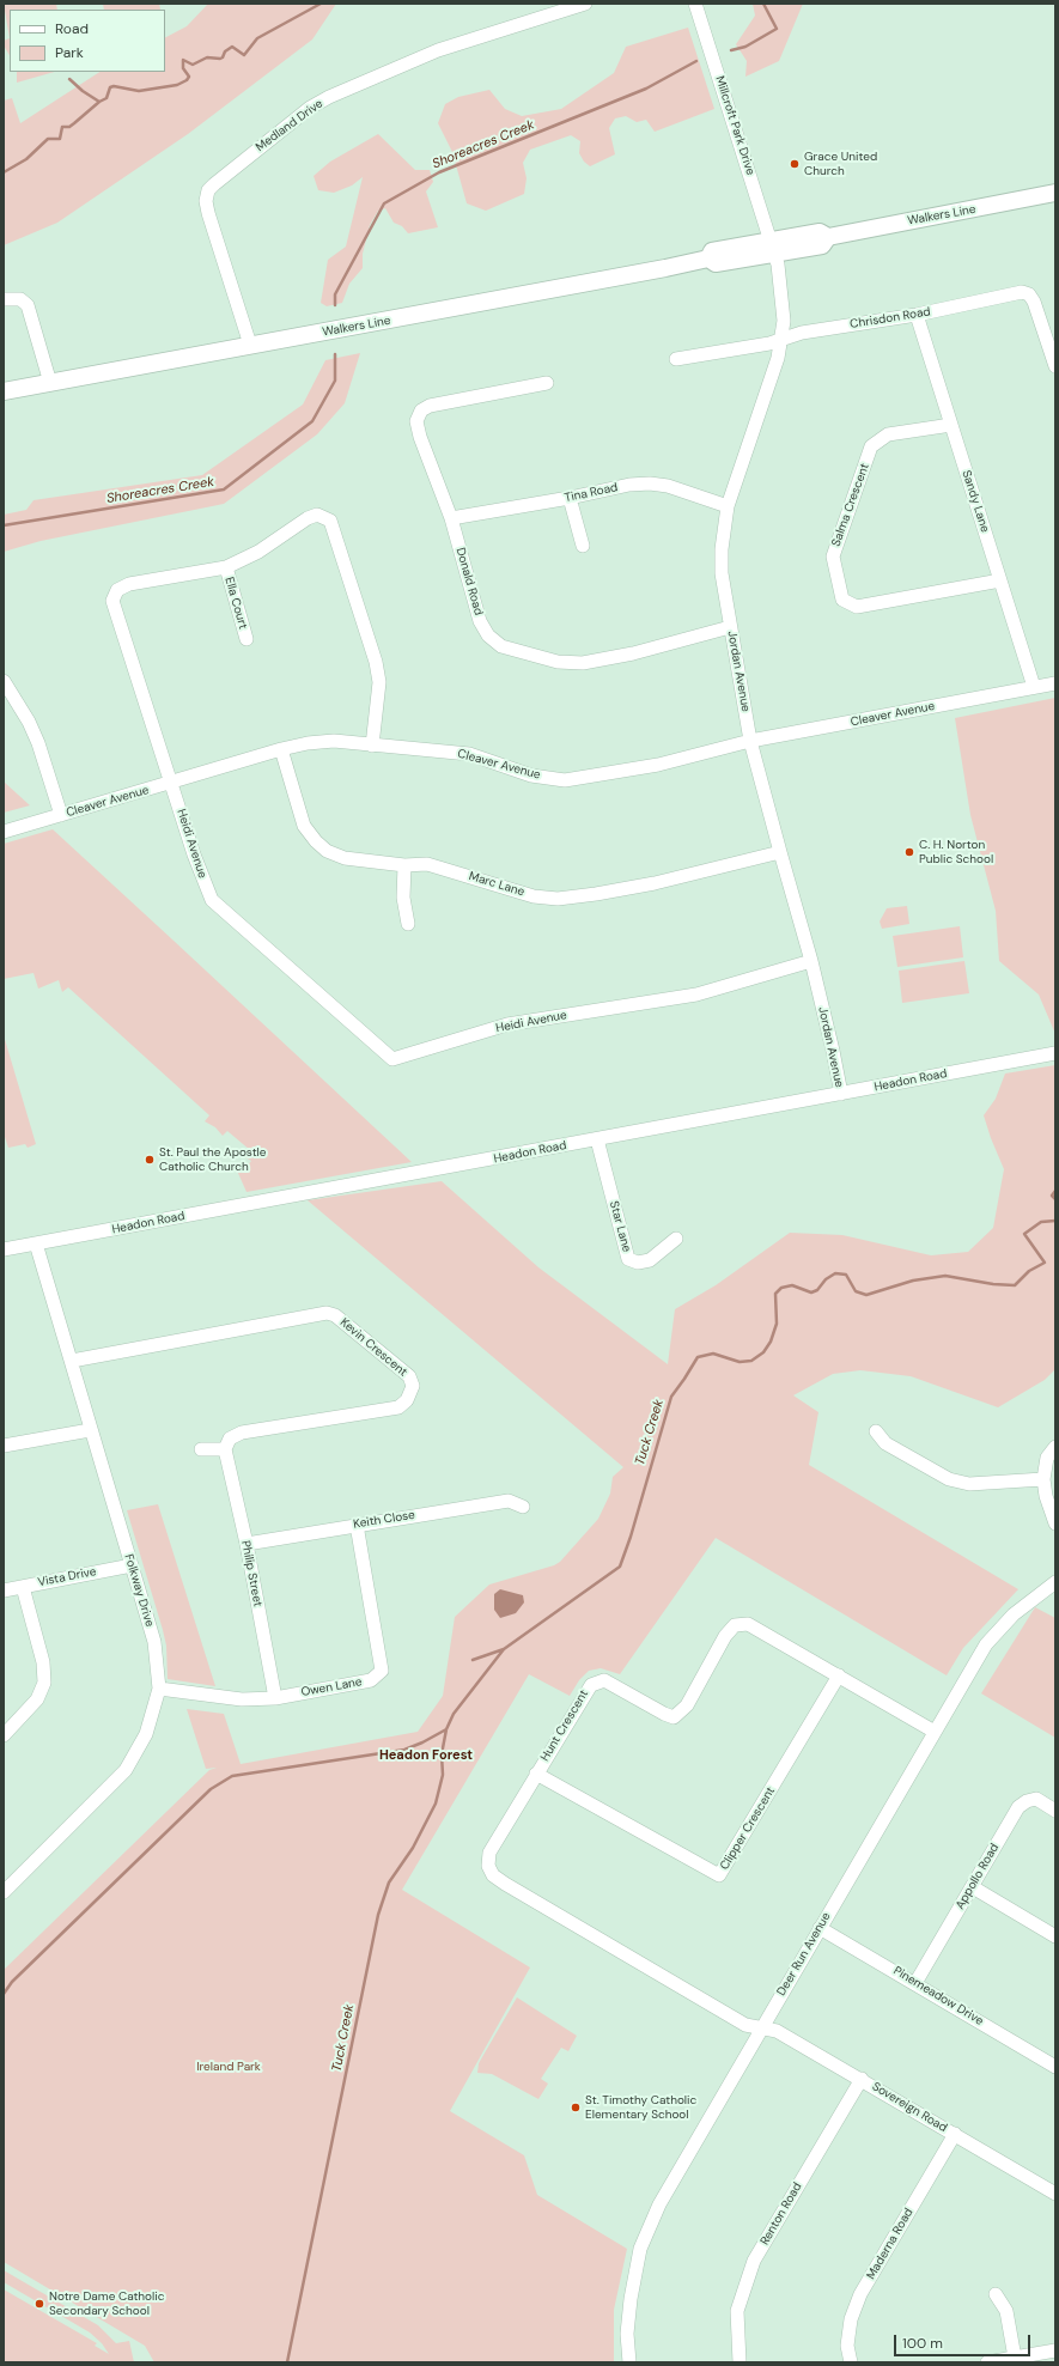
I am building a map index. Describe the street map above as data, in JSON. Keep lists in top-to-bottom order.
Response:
{
  "streets": {
    "main road": ["Walkers Line"],
    "street": [
      "Medland Drive",
      "Millcroft Park Drive",
      "Chrisdon Road",
      "Tina Road",
      "Sandy Lane",
      "Salma Crescent",
      "Donald Road",
      "Ella Court",
      "Jordan Avenue",
      "Cleaver Avenue",
      "Heidi Avenue",
      "Marc Lane",
      "Headon Road",
      "Star Lane",
      "Kevin Crescent",
      "Keith Close",
      "Philip Street",
      "Vista Drive",
      "Folkway Drive",
      "Owen Lane",
      "Hunt Crescent",
      "Clipper Crescent",
      "Appollo Road",
      "Deer Run Avenue",
      "Pinemeadow Drive",
      "Sovereign Road",
      "Renton Road",
      "Maderna Road"
    ]
  },
  "crossings": [
    ["Medland Drive", "Walkers Line"],
    ["Millcroft Park Drive", "Walkers Line"],
    ["Millcroft Park Drive", "Jordan Avenue"],
    ["Walkers Line", "Jordan Avenue"],
    ["Chrisdon Road", "Sandy Lane"],
    ["Chrisdon Road", "Jordan Avenue"],
    ["Tina Road", "Donald Road"],
    ["Tina Road", "Jordan Avenue"],
    ["Sandy Lane", "Salma Crescent"],
    ["Sandy Lane", "Cleaver Avenue"],
    ["Donald Road", "Jordan Avenue"],
    ["Ella Court", "Heidi Avenue"],
    ["Jordan Avenue", "Cleaver Avenue"],
    ["Jordan Avenue", "Heidi Avenue"],
    ["Jordan Avenue", "Marc Lane"],
    ["Jordan Avenue", "Headon Road"],
    ["Cleaver Avenue", "Heidi Avenue"],
    ["Cleaver Avenue", "Marc Lane"],
    ["Headon Road", "Star Lane"],
    ["Headon Road", "Folkway Drive"],
    ["Kevin Crescent", "Philip Street"],
    ["Kevin Crescent", "Folkway Drive"],
    ["Keith Close", "Philip Street"],
    ["Keith Close", "Owen Lane"],
    ["Philip Street", "Owen Lane"],
    ["Vista Drive", "Folkway Drive"],
    ["Folkway Drive", "Owen Lane"],
    ["Hunt Crescent", "Clipper Crescent"],
    ["Hunt Crescent", "Deer Run Avenue"],
    ["Hunt Crescent", "Sovereign Road"],
    ["Appollo Road", "Pinemeadow Drive"],
    ["Deer Run Avenue", "Pinemeadow Drive"],
    ["Deer Run Avenue", "Sovereign Road"],
    ["Sovereign Road", "Renton Road"],
    ["Sovereign Road", "Maderna Road"]
  ],
  "districts": ["Headon Forest"],
  "water": ["Shoreacres Creek", "Tuck Creek"],
  "parks": ["Ireland Park"],
  "places": [
    "Grace United Church",
    "C. H. Norton Public School",
    "St. Paul the Apostle Catholic Church",
    "St. Timothy Catholic Elementary School",
    "Notre Dame Catholic Secondary School"
  ],
  "legend": ["Road", "Park"],
  "scale_bar": "100 m"
}
